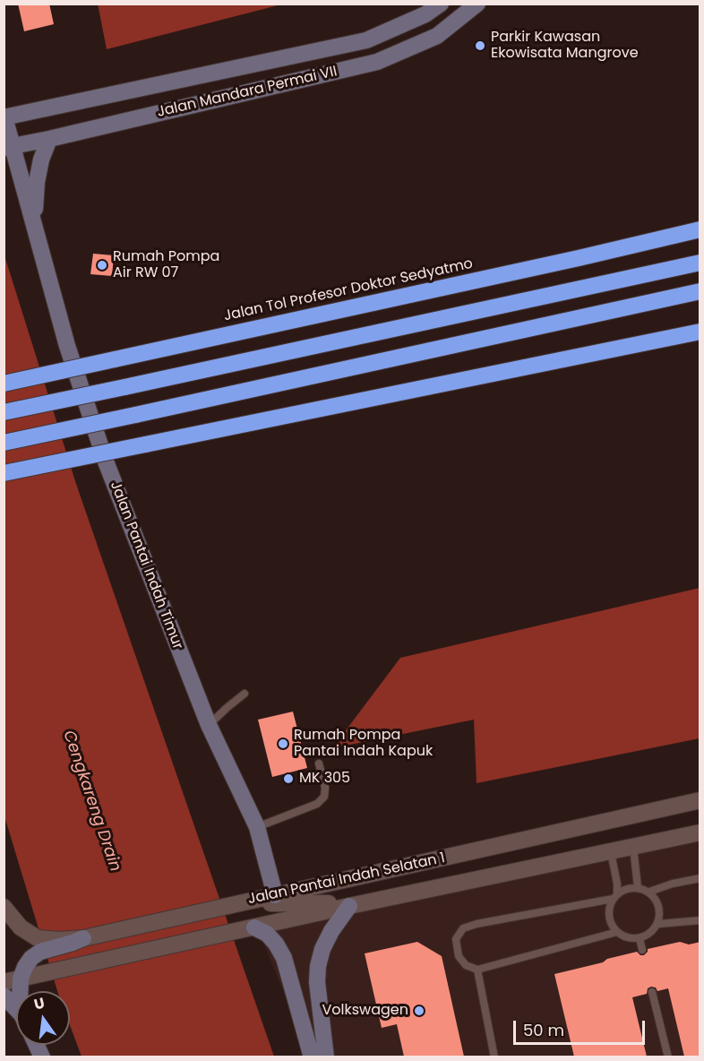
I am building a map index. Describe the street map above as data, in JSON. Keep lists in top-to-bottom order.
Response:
{
  "streets": {
    "highway": ["Jalan Tol Profesor Doktor Sedyatmo"],
    "main road": ["Jalan Mandara Permai VII", "Jalan Pantai Indah Timur"],
    "street": ["Jalan Pantai Indah Selatan 1"]
  },
  "crossings": [
    ["Jalan Mandara Permai VII", "Jalan Pantai Indah Timur"],
    ["Jalan Pantai Indah Timur", "Jalan Pantai Indah Selatan 1"]
  ],
  "water": ["Cengkareng Drain"],
  "places": [
    "Parkir Kawasan Ekowisata Mangrove",
    "Rumah Pompa Air RW 07",
    "Rumah Pompa Pantai Indah Kapuk",
    "MK 305",
    "Volkswagen"
  ],
  "scale_bar": "50 m",
  "north": "top"
}
